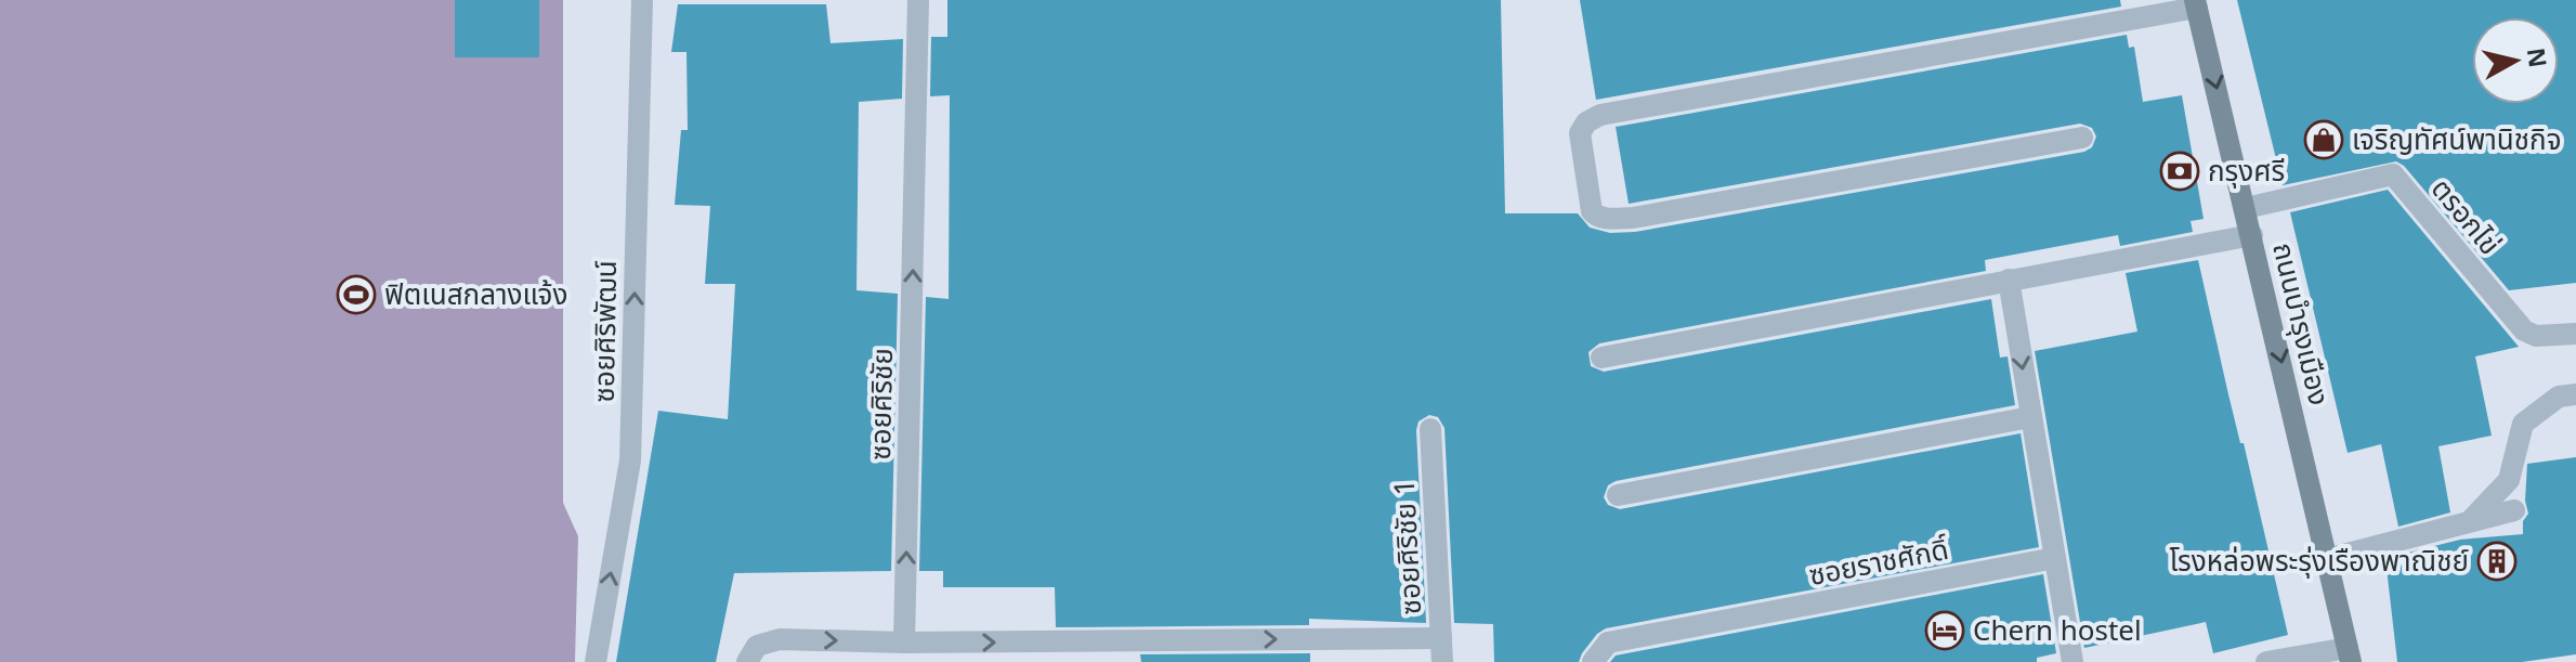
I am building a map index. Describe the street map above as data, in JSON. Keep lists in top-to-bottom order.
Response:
{
  "streets": {
    "main road": ["ถนนบำรุงเมือง"],
    "street": [
      "ตรอกไข่",
      "ซอยศิริพัฒน์",
      "ซอยศิริชัย",
      "ซอยศิริชัย 1",
      "ซอยราชศักดิ์"
    ]
  },
  "crossings": [
    ["ตรอกไข่", "ถนนบำรุงเมือง"]
  ],
  "one_way": ["ถนนบำรุงเมือง", "ซอยศิริพัฒน์", "ซอยศิริชัย"],
  "places": {
    "shop": ["เจริญทัศน์พานิชกิจ"],
    "bank": ["กรุงศรี"],
    "sports": ["ฟิตเนสกลางแจ้ง"],
    "building": ["โรงหล่อพระรุ่งเรืองพาณิชย์"],
    "hotel": ["Chern hostel"]
  },
  "north": "right"
}
